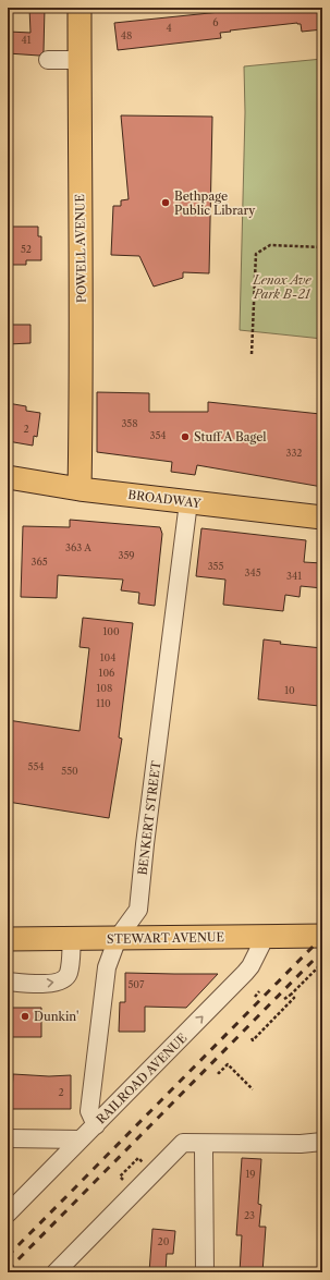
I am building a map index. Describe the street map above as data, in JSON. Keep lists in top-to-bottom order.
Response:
{
  "streets": {
    "main road": ["POWELL AVENUE", "BROADWAY", "STEWART AVENUE"],
    "street": ["BENKERT STREET", "RAILROAD AVENUE"]
  },
  "crossings": [
    ["POWELL AVENUE", "BROADWAY"],
    ["BROADWAY", "BENKERT STREET"],
    ["BENKERT STREET", "STEWART AVENUE"],
    ["BENKERT STREET", "RAILROAD AVENUE"],
    ["STEWART AVENUE", "RAILROAD AVENUE"]
  ],
  "one_way": ["RAILROAD AVENUE"],
  "parks": ["Lenox Ave Park B-21"],
  "places": ["Bethpage Public Library", "Stuff A Bagel", "Dunkin'"],
  "house_numbers": [
    "6",
    "4",
    "48",
    "41",
    "52",
    "358",
    "2",
    "354",
    "332",
    "363 A",
    "359",
    "365",
    "355",
    "345",
    "341",
    "100",
    "104",
    "106",
    "108",
    "10",
    "110",
    "554",
    "550",
    "507",
    "2",
    "19",
    "23",
    "20"
  ]
}
